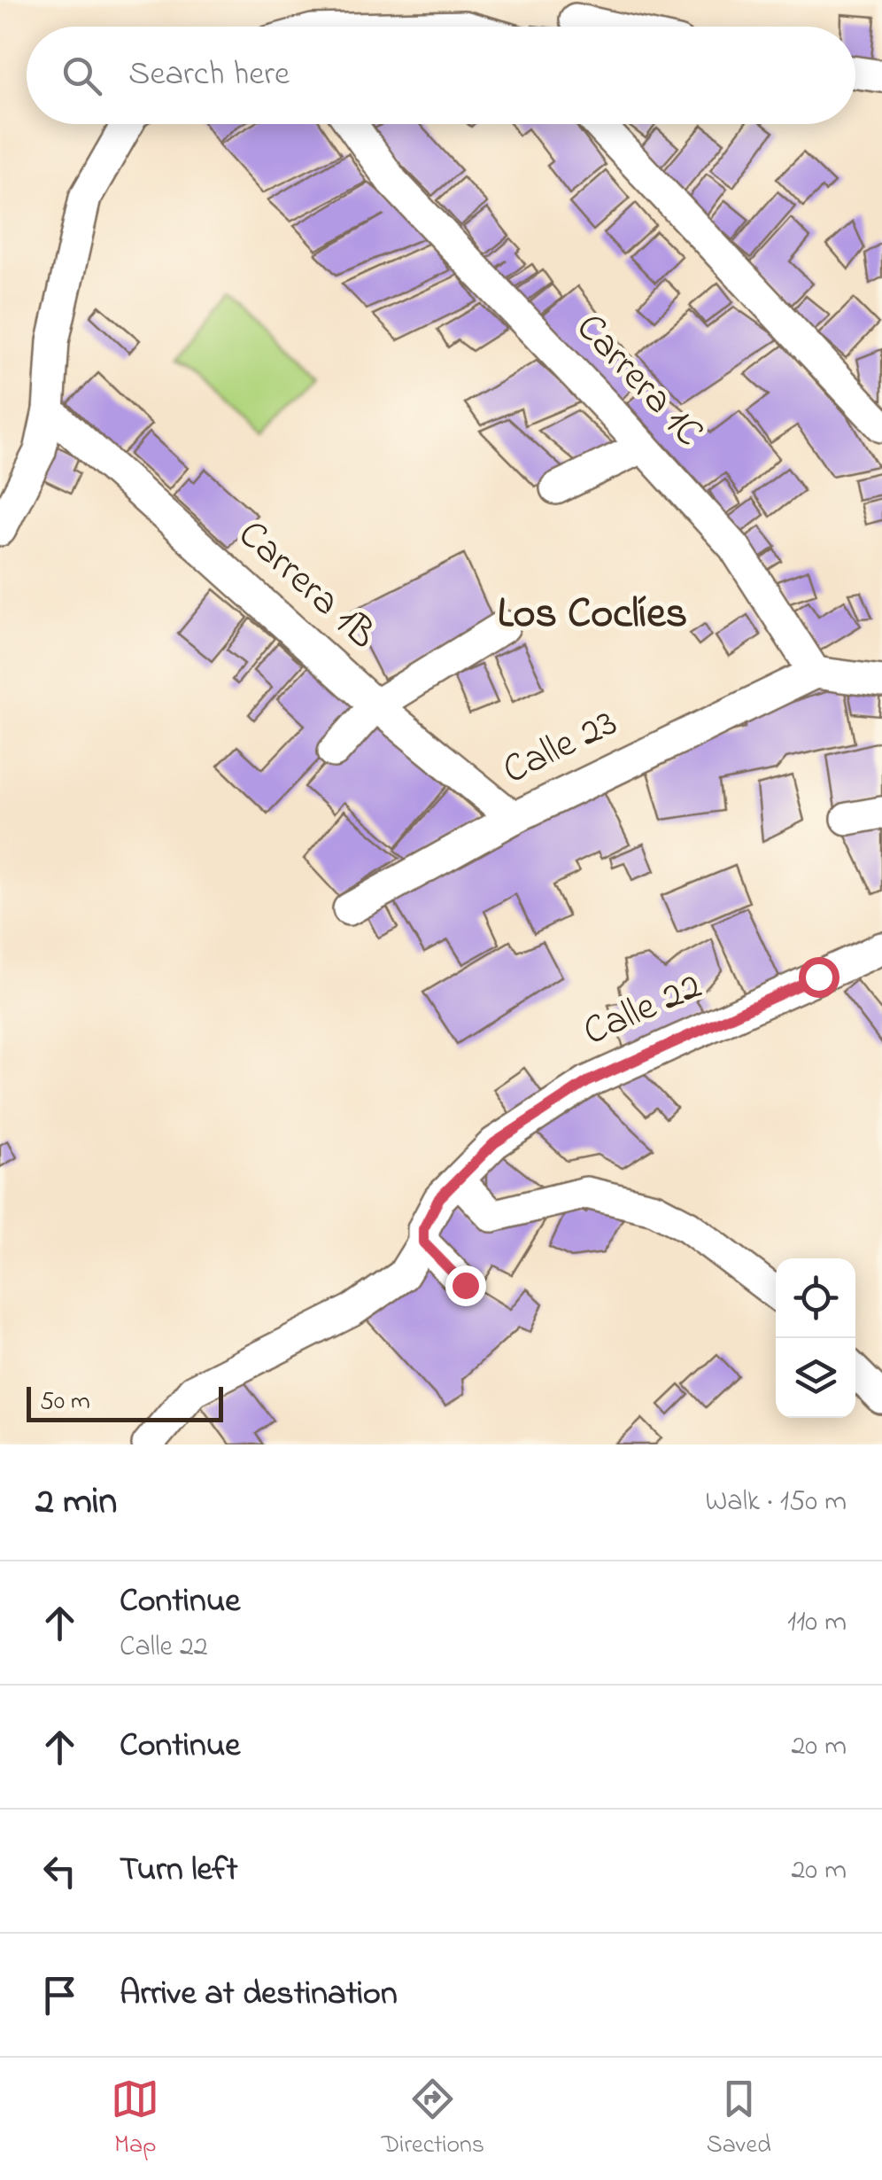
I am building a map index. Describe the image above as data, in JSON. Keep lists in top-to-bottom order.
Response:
{
  "streets": {
    "street": [
      "Carrera 1C",
      "Carrera 1B",
      "Calle 23",
      "Calle 22"
    ]
  },
  "crossings": [
    ["Carrera 1C", "Calle 23"],
    ["Carrera 1B", "Calle 23"]
  ],
  "districts": ["Los Coclíes"],
  "scale_bar": "50 m",
  "page": {
    "search": "Search here",
    "scale": "50 m",
    "heading": ["2 min", "Walk · 150 m"],
    "list": [
      ["Continue", "Calle 22", "110 m"],
      ["Continue", "20 m"],
      ["Turn left", "20 m"],
      "Arrive at destination"
    ],
    "nav": ["Map", "Directions", "Saved"]
  }
}
